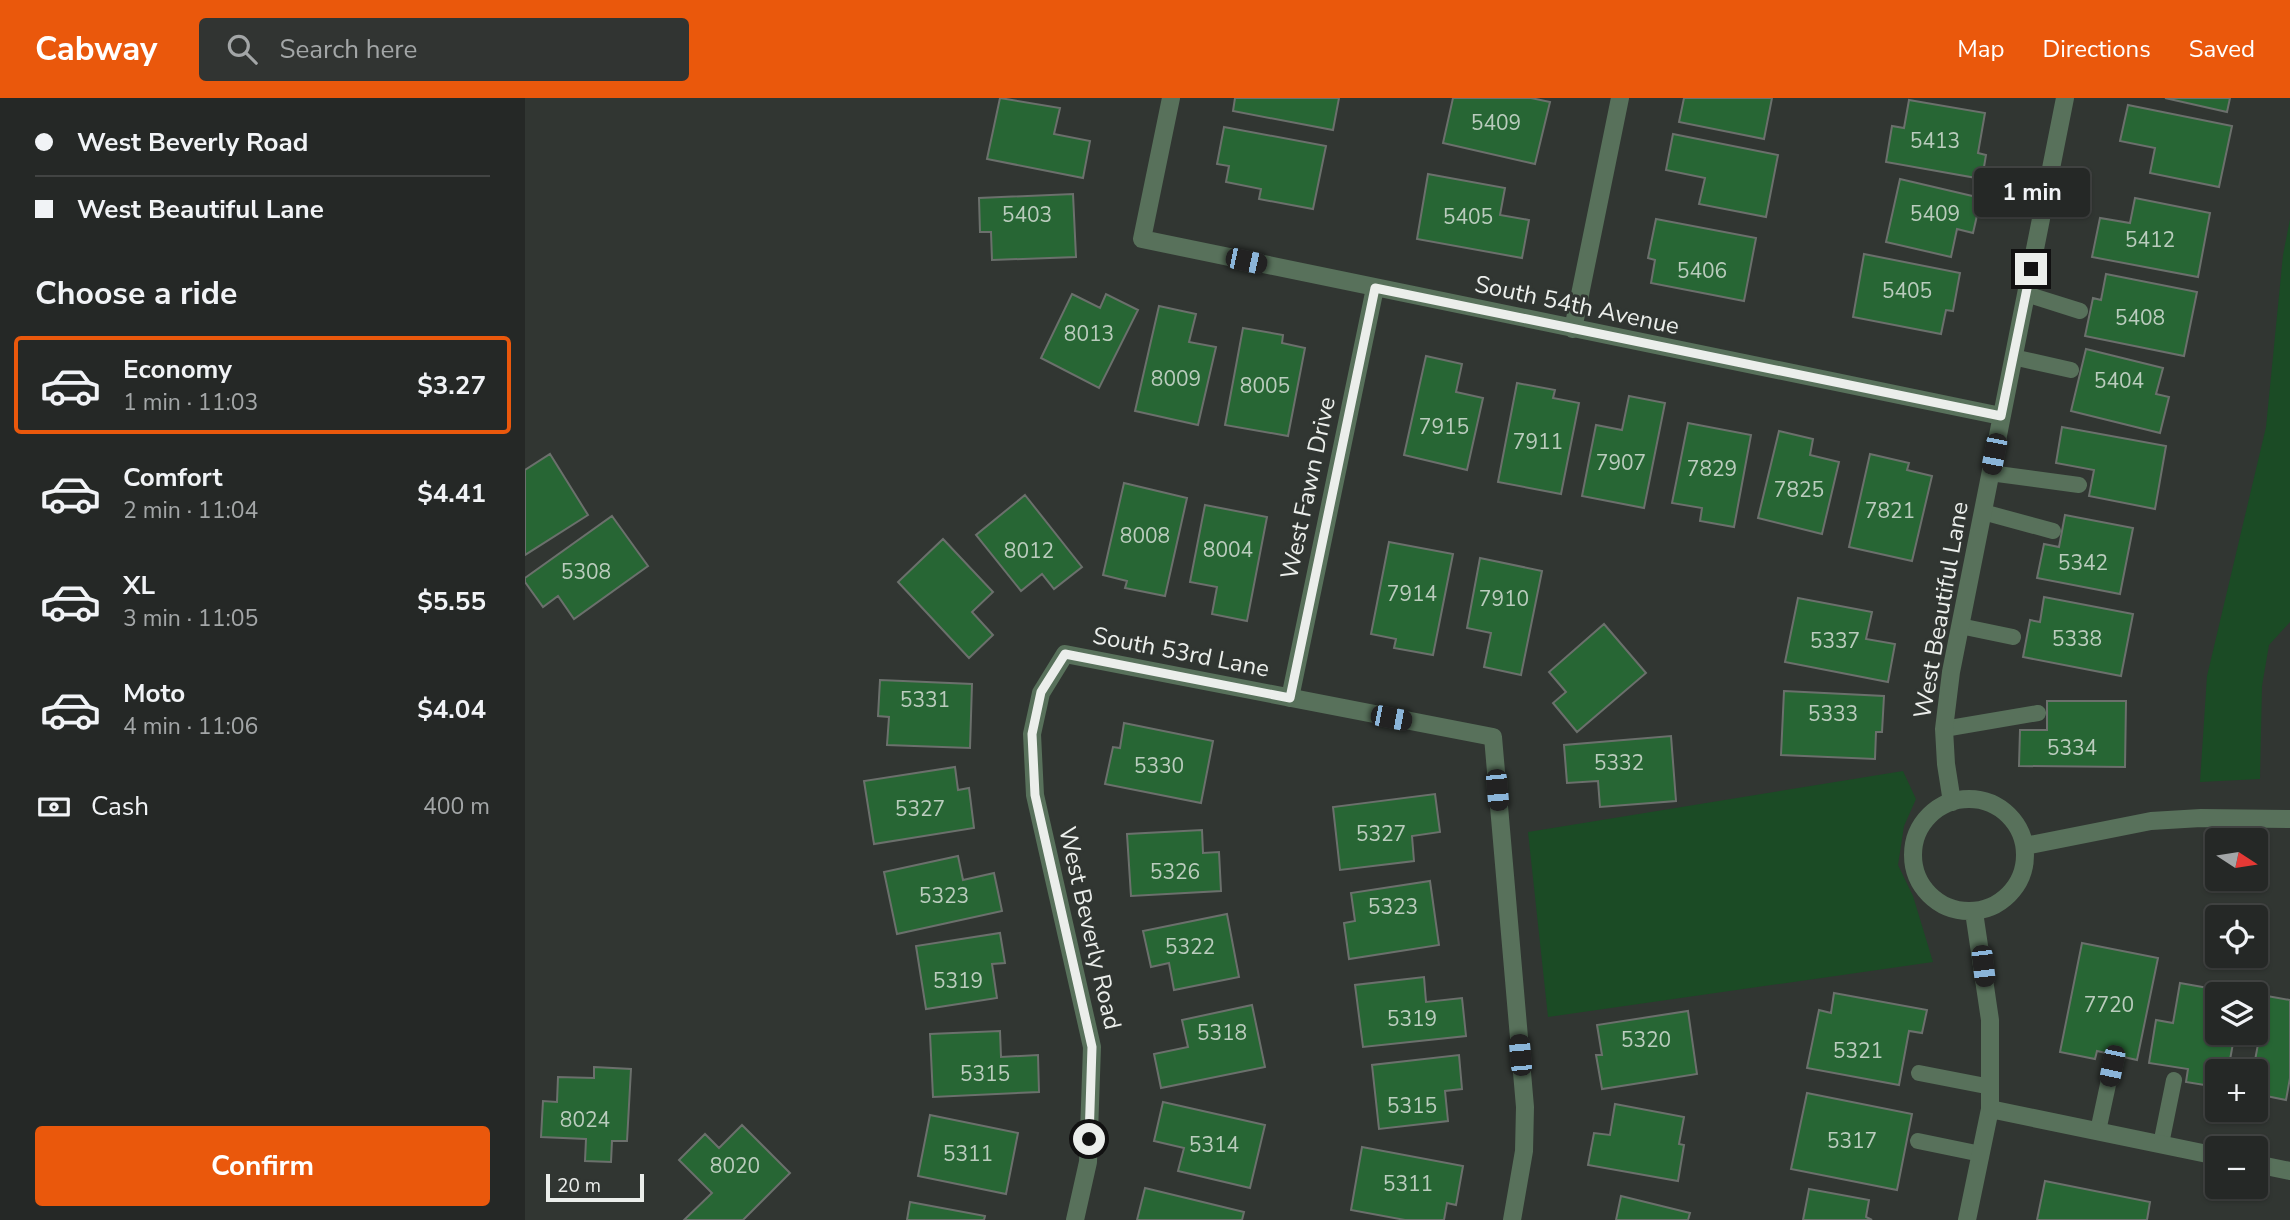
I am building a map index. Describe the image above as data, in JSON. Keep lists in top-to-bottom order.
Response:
{
  "streets": {
    "street": [
      "South 54th Avenue",
      "West Fawn Drive",
      "West Beautiful Lane",
      "South 53rd Lane",
      "West Beverly Road"
    ]
  },
  "crossings": [
    ["South 54th Avenue", "West Fawn Drive"],
    ["South 54th Avenue", "West Beautiful Lane"],
    ["West Fawn Drive", "South 53rd Lane"],
    ["South 53rd Lane", "West Beverly Road"]
  ],
  "house_numbers": [
    "5409",
    "5413",
    "5409",
    "5403",
    "5405",
    "5412",
    "5406",
    "5405",
    "5408",
    "8013",
    "8009",
    "5404",
    "8005",
    "7915",
    "7911",
    "7907",
    "7829",
    "7825",
    "7821",
    "8008",
    "8004",
    "8012",
    "5342",
    "5308",
    "7914",
    "7910",
    "5338",
    "5337",
    "5331",
    "5333",
    "5334",
    "5332",
    "5330",
    "5327",
    "5327",
    "5326",
    "5323",
    "5323",
    "5322",
    "5319",
    "7720",
    "5319",
    "5318",
    "5320",
    "5321",
    "5315",
    "5315",
    "8024",
    "5317",
    "5314",
    "5311",
    "8020",
    "5311"
  ],
  "scale_bar": "20 m",
  "north": "right",
  "page": {
    "header": "Cabway",
    "search": "Search here",
    "nav": ["Map", "Directions", "Saved"],
    "banner": ["West Beverly Road", "West Beautiful Lane"],
    "bubble": "1 min",
    "heading": "Choose a ride",
    "list": [
      {
        "name": "Economy",
        "note": "1 min · 11:03",
        "value": "$3.27"
      },
      {
        "name": "Comfort",
        "note": "2 min · 11:04",
        "value": "$4.41"
      },
      {
        "name": "XL",
        "note": "3 min · 11:05",
        "value": "$5.55"
      },
      {
        "name": "Moto",
        "note": "4 min · 11:06",
        "value": "$4.04"
      }
    ],
    "pay": ["Cash", "400 m"],
    "map_buttons": ["+", "−"],
    "buttons": "Confirm",
    "scale": "20 m"
  }
}
